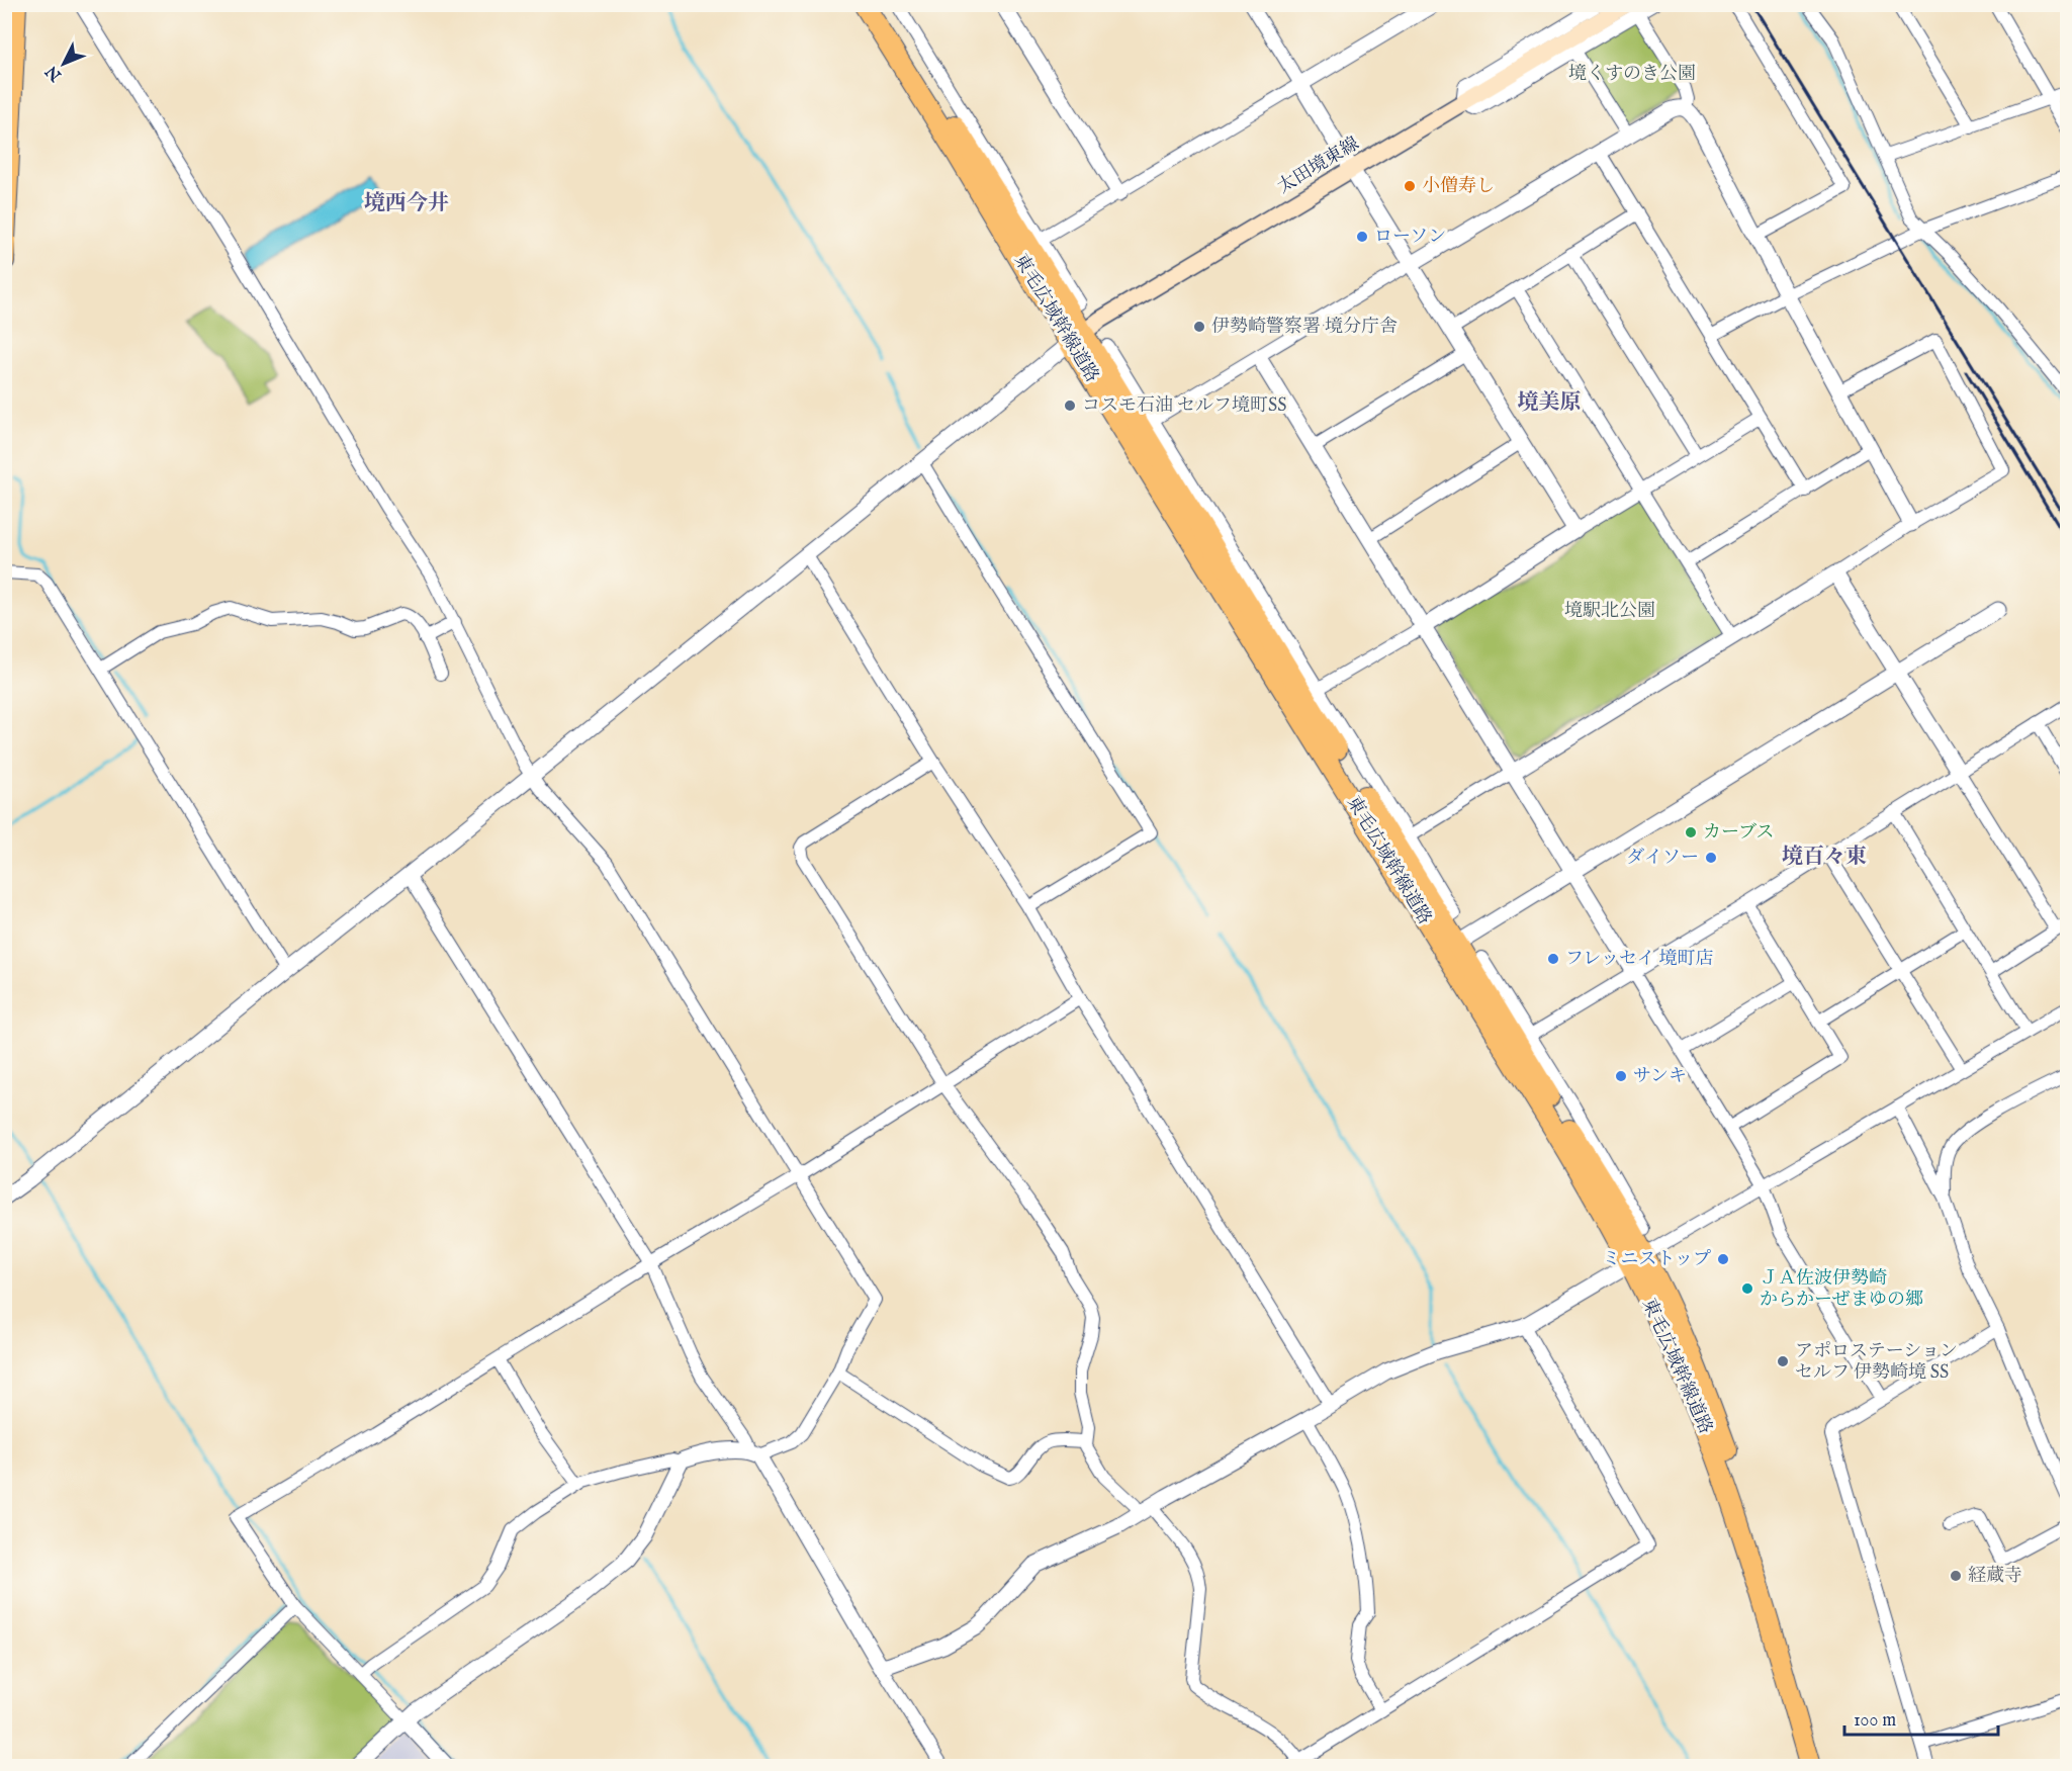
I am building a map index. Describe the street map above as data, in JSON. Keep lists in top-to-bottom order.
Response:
{
  "streets": {
    "highway": ["東毛広域幹線道路"],
    "main road": ["太田境東線"]
  },
  "crossings": [
    ["太田境東線", "東毛広域幹線道路"]
  ],
  "districts": ["境西今井", "境美原", "境百々東"],
  "parks": ["境くすのき公園", "境駅北公園"],
  "places": [
    "小僧寿し",
    "ローソン",
    "伊勢崎警察署 境分庁舎",
    "コスモ石油 セルフ境町SS",
    "カーブス",
    "ダイソー",
    "フレッセイ 境町店",
    "サンキ",
    "ミニストップ",
    "ＪＡ佐波伊勢崎 からかーぜまゆの郷",
    "アポロステーション セルフ 伊勢崎境 SS",
    "経蔵寺"
  ],
  "scale_bar": "100 m",
  "north": "bottom left"
}
